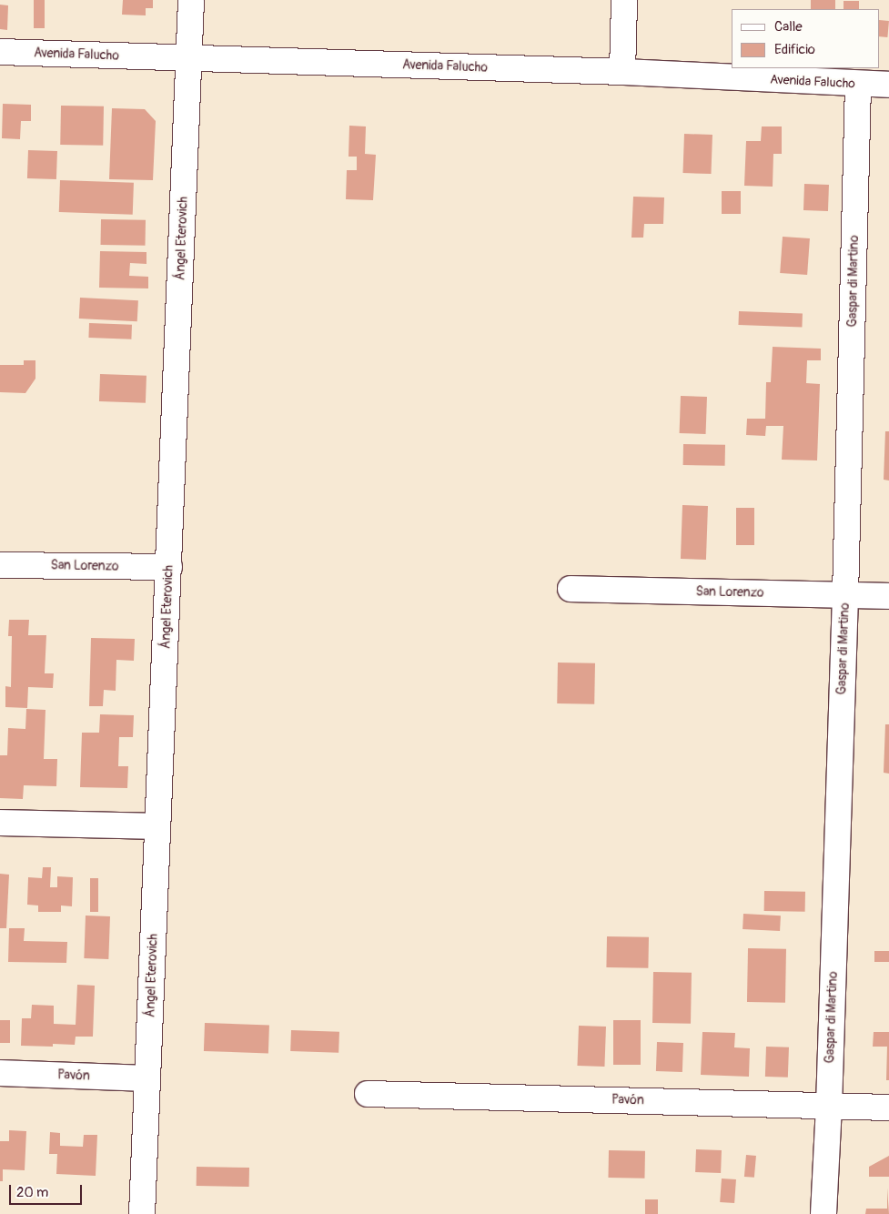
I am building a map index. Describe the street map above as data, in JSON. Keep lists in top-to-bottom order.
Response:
{
  "streets": {
    "street": [
      "Avenida Falucho",
      "Ángel Eterovich",
      "Gaspar di Martino",
      "San Lorenzo",
      "Pavón"
    ]
  },
  "crossings": [
    ["Avenida Falucho", "Ángel Eterovich"],
    ["Avenida Falucho", "Gaspar di Martino"],
    ["Ángel Eterovich", "San Lorenzo"],
    ["Ángel Eterovich", "Pavón"],
    ["Gaspar di Martino", "San Lorenzo"],
    ["Gaspar di Martino", "Pavón"]
  ],
  "legend": ["Calle", "Edificio"],
  "scale_bar": "20 m"
}
